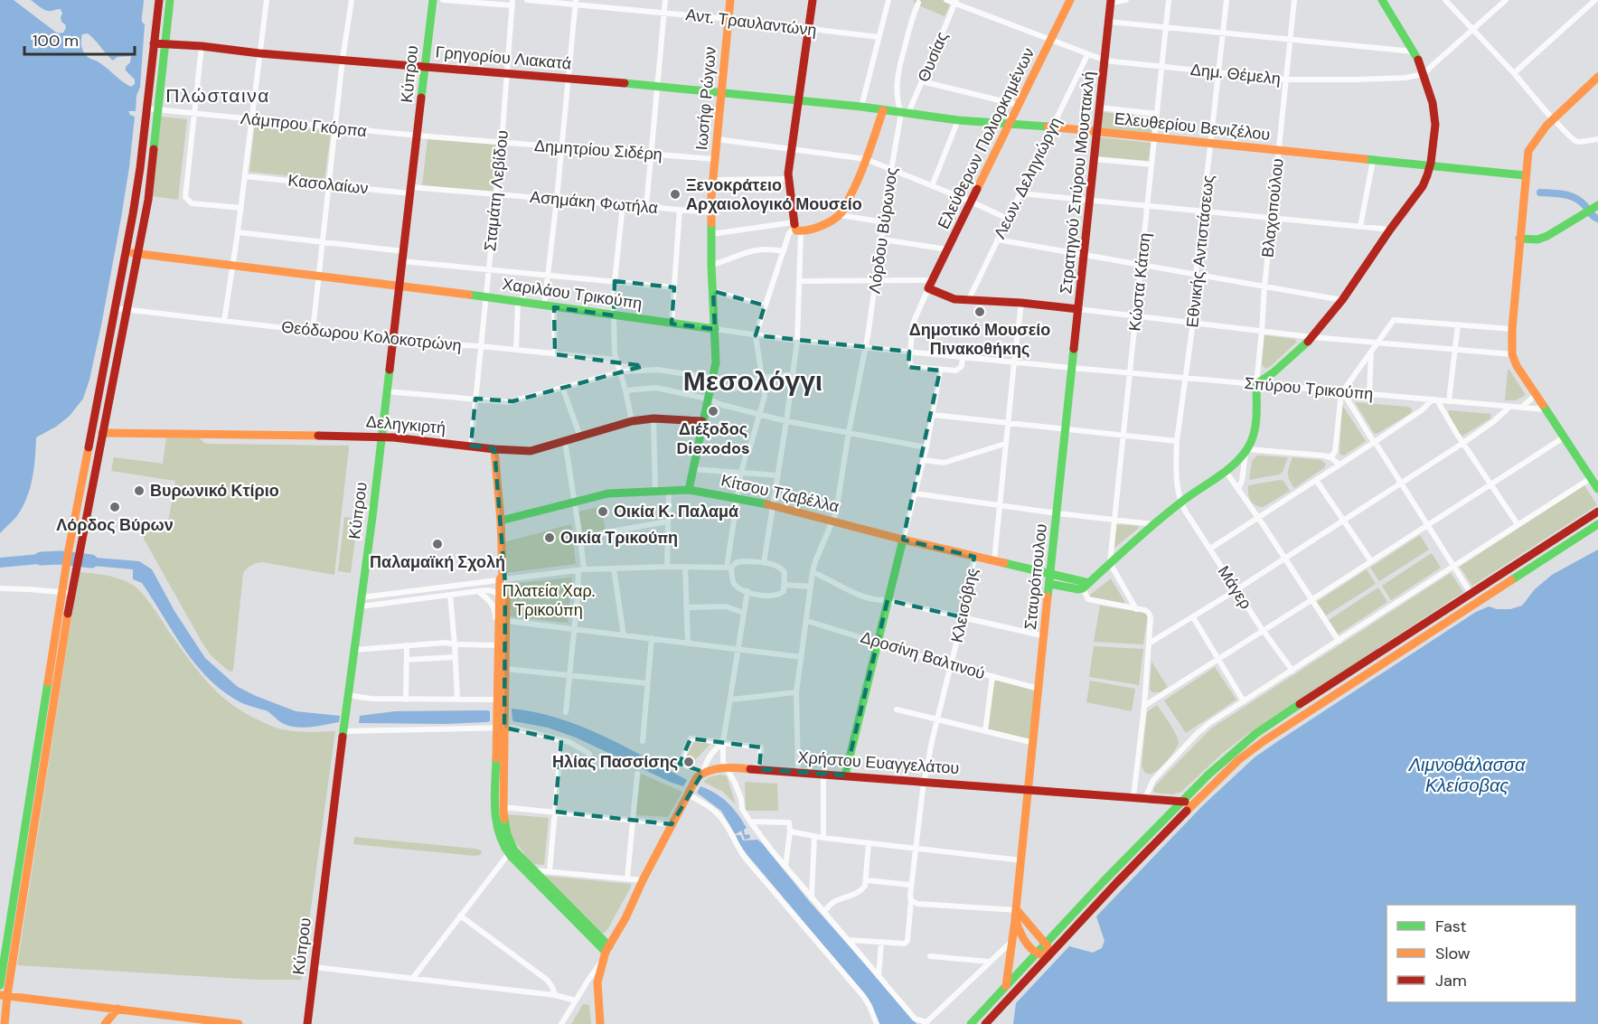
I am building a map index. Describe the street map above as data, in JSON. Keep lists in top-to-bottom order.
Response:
{
  "streets": {
    "street": [
      "Αντ. Τραυλαντώνη",
      "Θυσίας",
      "Γρηγορίου Λιακατά",
      "Κύπρου",
      "Δημ. Θέμελη",
      "Ιωσήφ Ρώγων",
      "Λάμπρου Γκόρπα",
      "Ελευθερίου Βενιζέλου",
      "Ελεύθερων Πολιορκημένων",
      "Δημητρίου Σιδέρη",
      "Λεων. Δεληγιώργη",
      "Στρατηγού Σπύρου Μουστακλή",
      "Κασολαίων",
      "Σταμάτη Λεβίδου",
      "Ασημάκη Φωτήλα",
      "Βλαχοπούλου",
      "Λόρδου Βύρωνος",
      "Εθνικής Αντιστάσεως",
      "Κώστα Κάτση",
      "Χαριλάου Τρικούπη",
      "Θεόδωρου Κολοκοτρώνη",
      "Σπύρου Τρικούπη",
      "Δεληγκιρτή",
      "Κίτσου Τζαβέλλα",
      "Σταυρόπουλου",
      "Μάγερ",
      "Κλεισόβης",
      "Δροσίνη Βαλτινού",
      "Χρήστου Ευαγγελάτου"
    ]
  },
  "crossings": [
    ["Αντ. Τραυλαντώνη", "Ιωσήφ Ρώγων"],
    ["Θυσίας", "Δημ. Θέμελη"],
    ["Θυσίας", "Ελευθερίου Βενιζέλου"],
    ["Θυσίας", "Λόρδου Βύρωνος"],
    ["Γρηγορίου Λιακατά", "Κύπρου"],
    ["Γρηγορίου Λιακατά", "Ιωσήφ Ρώγων"],
    ["Γρηγορίου Λιακατά", "Ελευθερίου Βενιζέλου"],
    ["Γρηγορίου Λιακατά", "Σταμάτη Λεβίδου"],
    ["Κύπρου", "Λάμπρου Γκόρπα"],
    ["Κύπρου", "Δημητρίου Σιδέρη"],
    ["Κύπρου", "Κασολαίων"],
    ["Κύπρου", "Ασημάκη Φωτήλα"],
    ["Κύπρου", "Χαριλάου Τρικούπη"],
    ["Κύπρου", "Θεόδωρου Κολοκοτρώνη"],
    ["Κύπρου", "Δεληγκιρτή"],
    ["Δημ. Θέμελη", "Ελεύθερων Πολιορκημένων"],
    ["Δημ. Θέμελη", "Λεων. Δεληγιώργη"],
    ["Δημ. Θέμελη", "Στρατηγού Σπύρου Μουστακλή"],
    ["Δημ. Θέμελη", "Βλαχοπούλου"],
    ["Δημ. Θέμελη", "Εθνικής Αντιστάσεως"],
    ["Δημ. Θέμελη", "Κώστα Κάτση"],
    ["Ιωσήφ Ρώγων", "Δημητρίου Σιδέρη"],
    ["Ιωσήφ Ρώγων", "Ασημάκη Φωτήλα"],
    ["Ιωσήφ Ρώγων", "Χαριλάου Τρικούπη"],
    ["Ιωσήφ Ρώγων", "Δεληγκιρτή"],
    ["Ιωσήφ Ρώγων", "Κίτσου Τζαβέλλα"],
    ["Λάμπρου Γκόρπα", "Δημητρίου Σιδέρη"],
    ["Ελευθερίου Βενιζέλου", "Ελεύθερων Πολιορκημένων"],
    ["Ελευθερίου Βενιζέλου", "Λεων. Δεληγιώργη"],
    ["Ελευθερίου Βενιζέλου", "Στρατηγού Σπύρου Μουστακλή"],
    ["Ελευθερίου Βενιζέλου", "Βλαχοπούλου"],
    ["Ελευθερίου Βενιζέλου", "Λόρδου Βύρωνος"],
    ["Ελευθερίου Βενιζέλου", "Εθνικής Αντιστάσεως"],
    ["Ελευθερίου Βενιζέλου", "Κώστα Κάτση"],
    ["Δημητρίου Σιδέρη", "Σταμάτη Λεβίδου"],
    ["Στρατηγού Σπύρου Μουστακλή", "Χαριλάου Τρικούπη"],
    ["Στρατηγού Σπύρου Μουστακλή", "Σπύρου Τρικούπη"],
    ["Στρατηγού Σπύρου Μουστακλή", "Σταυρόπουλου"],
    ["Κασολαίων", "Ασημάκη Φωτήλα"],
    ["Σταμάτη Λεβίδου", "Ασημάκη Φωτήλα"],
    ["Σταμάτη Λεβίδου", "Χαριλάου Τρικούπη"],
    ["Σταμάτη Λεβίδου", "Θεόδωρου Κολοκοτρώνη"],
    ["Σταμάτη Λεβίδου", "Δεληγκιρτή"],
    ["Βλαχοπούλου", "Σπύρου Τρικούπη"],
    ["Λόρδου Βύρωνος", "Χαριλάου Τρικούπη"],
    ["Λόρδου Βύρωνος", "Κίτσου Τζαβέλλα"],
    ["Λόρδου Βύρωνος", "Δροσίνη Βαλτινού"],
    ["Λόρδου Βύρωνος", "Χρήστου Ευαγγελάτου"],
    ["Εθνικής Αντιστάσεως", "Σπύρου Τρικούπη"],
    ["Εθνικής Αντιστάσεως", "Μάγερ"],
    ["Κώστα Κάτση", "Σπύρου Τρικούπη"],
    ["Χαριλάου Τρικούπη", "Σπύρου Τρικούπη"],
    ["Χαριλάου Τρικούπη", "Σταυρόπουλου"],
    ["Σπύρου Τρικούπη", "Σταυρόπουλου"],
    ["Κίτσου Τζαβέλλα", "Σταυρόπουλου"],
    ["Κίτσου Τζαβέλλα", "Κλεισόβης"],
    ["Σταυρόπουλου", "Δροσίνη Βαλτινού"],
    ["Σταυρόπουλου", "Χρήστου Ευαγγελάτου"],
    ["Κλεισόβης", "Δροσίνη Βαλτινού"],
    ["Κλεισόβης", "Χρήστου Ευαγγελάτου"]
  ],
  "districts": ["Πλώσταινα", "Μεσολόγγι"],
  "water": ["Λιμνοθάλασσα Κλείσοβας"],
  "parks": ["Πλατεία Χαρ. Τρικούπη"],
  "places": [
    "Ξενοκράτειο Αρχαιολογικό Μουσείο",
    "Δημοτικό Μουσείο Πινακοθήκης",
    "Διέξοδος Diexodos",
    "Βυρωνικό Κτίριο",
    "Λόρδος Βύρων",
    "Οικία Κ. Παλαμά",
    "Οικία Τρικούπη",
    "Παλαμαϊκή Σχολή",
    "Ηλίας Πασσίσης"
  ],
  "legend": ["Fast", "Slow", "Jam"],
  "scale_bar": "100 m"
}
